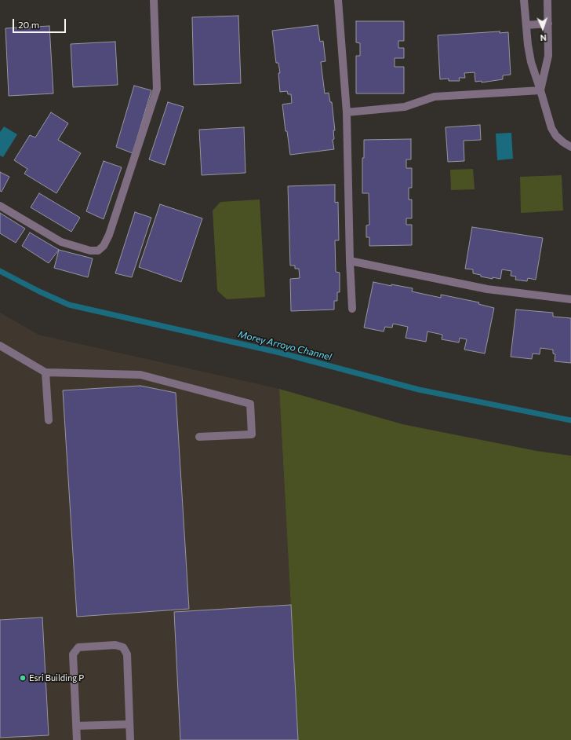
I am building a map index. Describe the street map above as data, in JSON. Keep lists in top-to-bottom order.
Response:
{
  "water": ["Morey Arroyo Channel"],
  "places": ["Esri Building P"],
  "scale_bar": "20 m",
  "north": "bottom"
}
